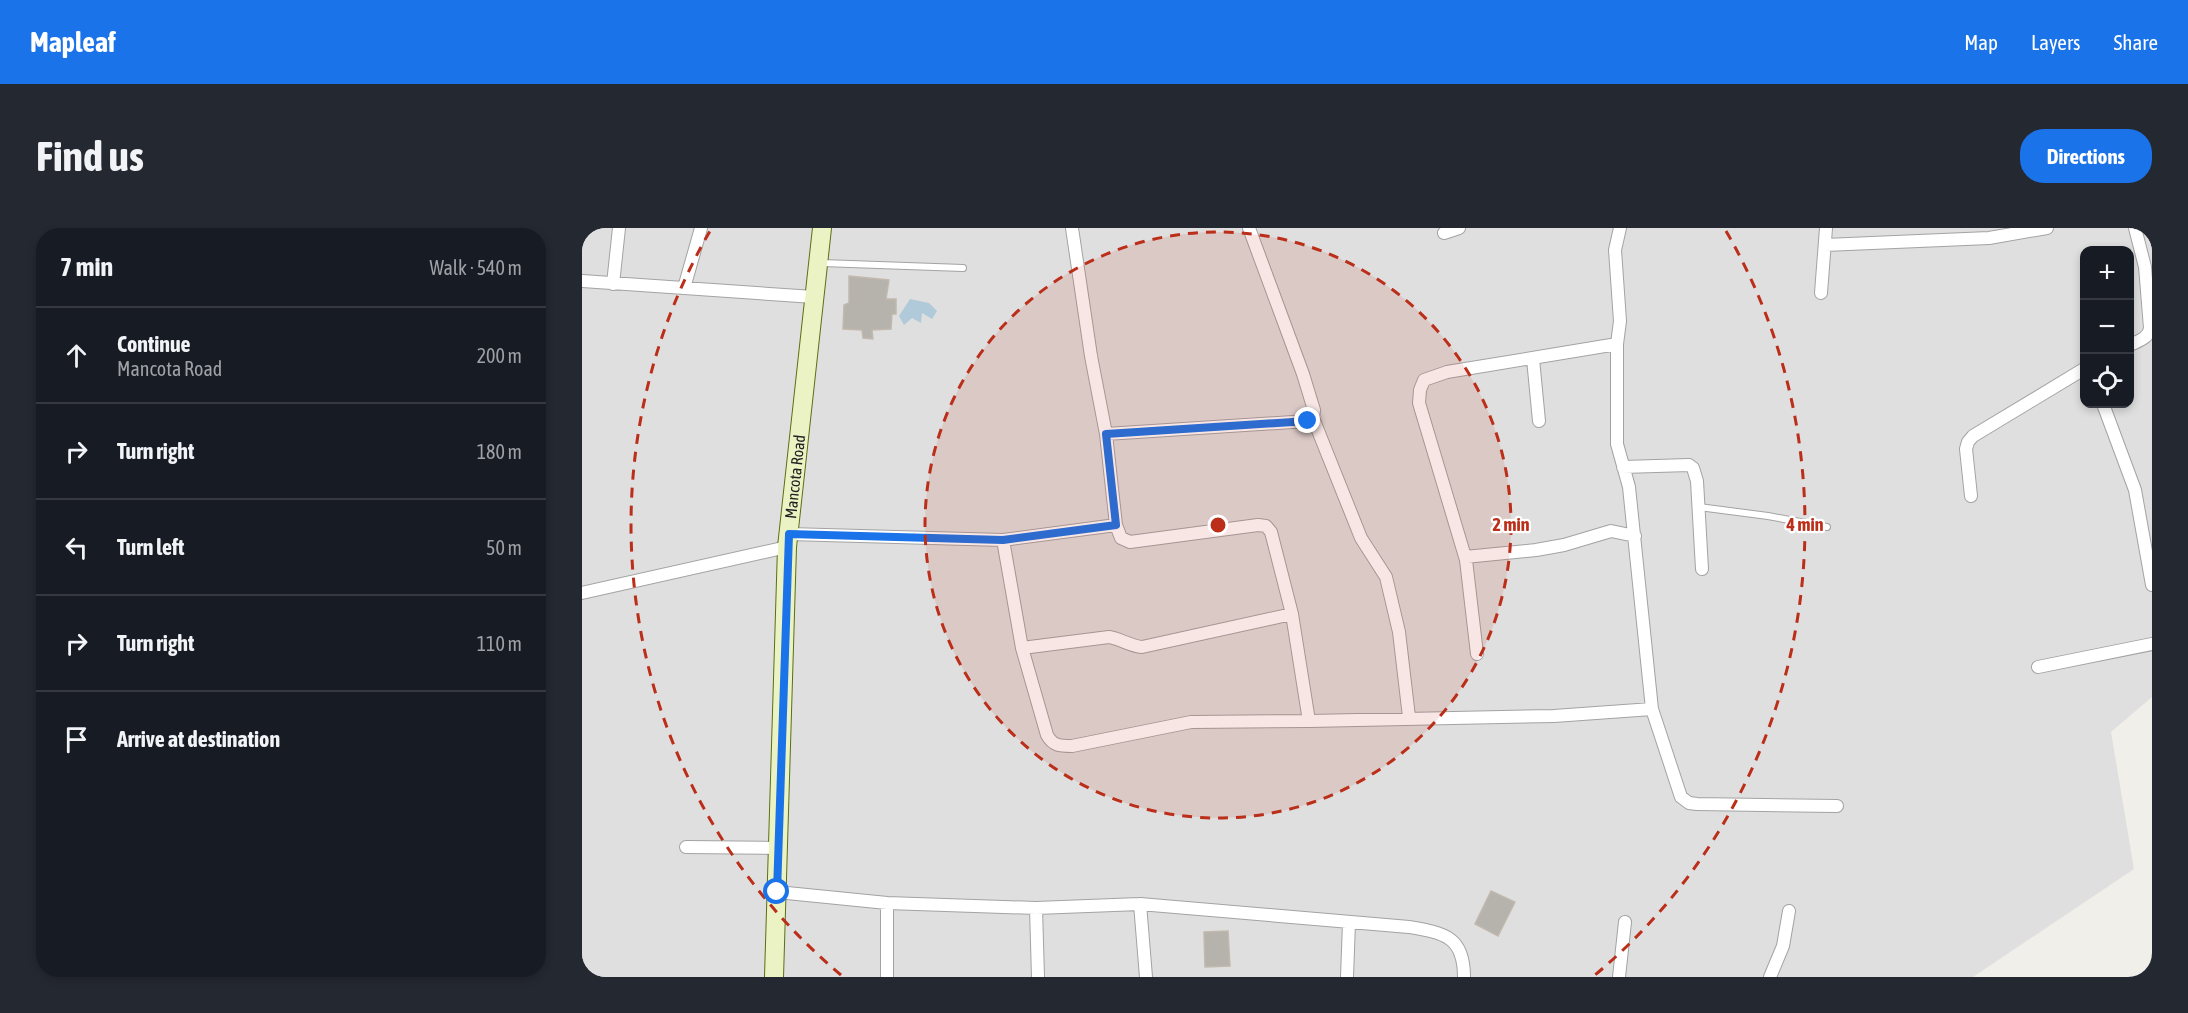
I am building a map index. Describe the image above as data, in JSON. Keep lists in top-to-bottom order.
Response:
{
  "streets": {
    "main road": ["Mancota Road"]
  },
  "page": {
    "header": "Mapleaf",
    "nav": ["Map", "Layers", "Share"],
    "buttons": "Directions",
    "title": "Find us",
    "heading": ["7 min", "Walk · 540 m"],
    "map_buttons": ["+", "−"],
    "list": [
      ["Continue", "Mancota Road", "200 m"],
      ["Turn right", "180 m"],
      ["Turn left", "50 m"],
      ["Turn right", "110 m"],
      "Arrive at destination"
    ]
  },
  "rings": ["2 min", "4 min"]
}
